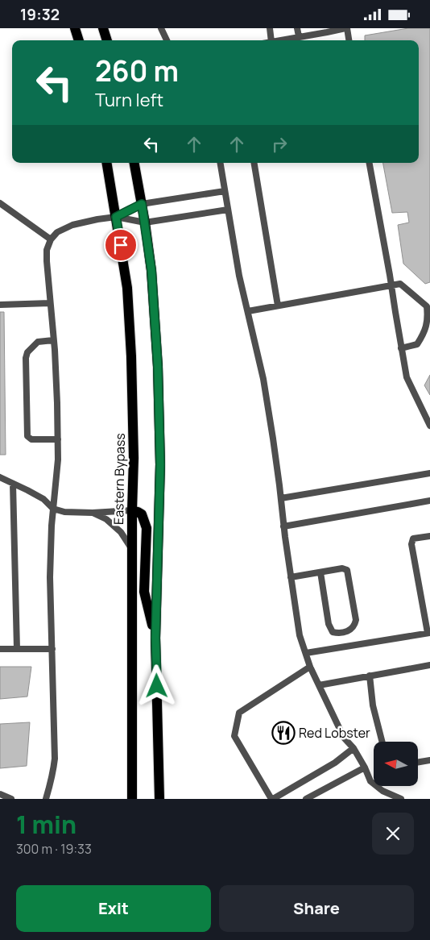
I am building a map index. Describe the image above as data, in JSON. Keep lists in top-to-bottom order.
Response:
{
  "streets": {
    "main road": ["Eastern Bypass"]
  },
  "places": {
    "restaurant": ["Red Lobster"]
  },
  "north": "left",
  "page": {
    "status": "19:32",
    "turn": ["260 m", "Turn left"],
    "heading": ["1 min", "300 m · 19:33"],
    "buttons": ["Exit", "Share"]
  }
}
